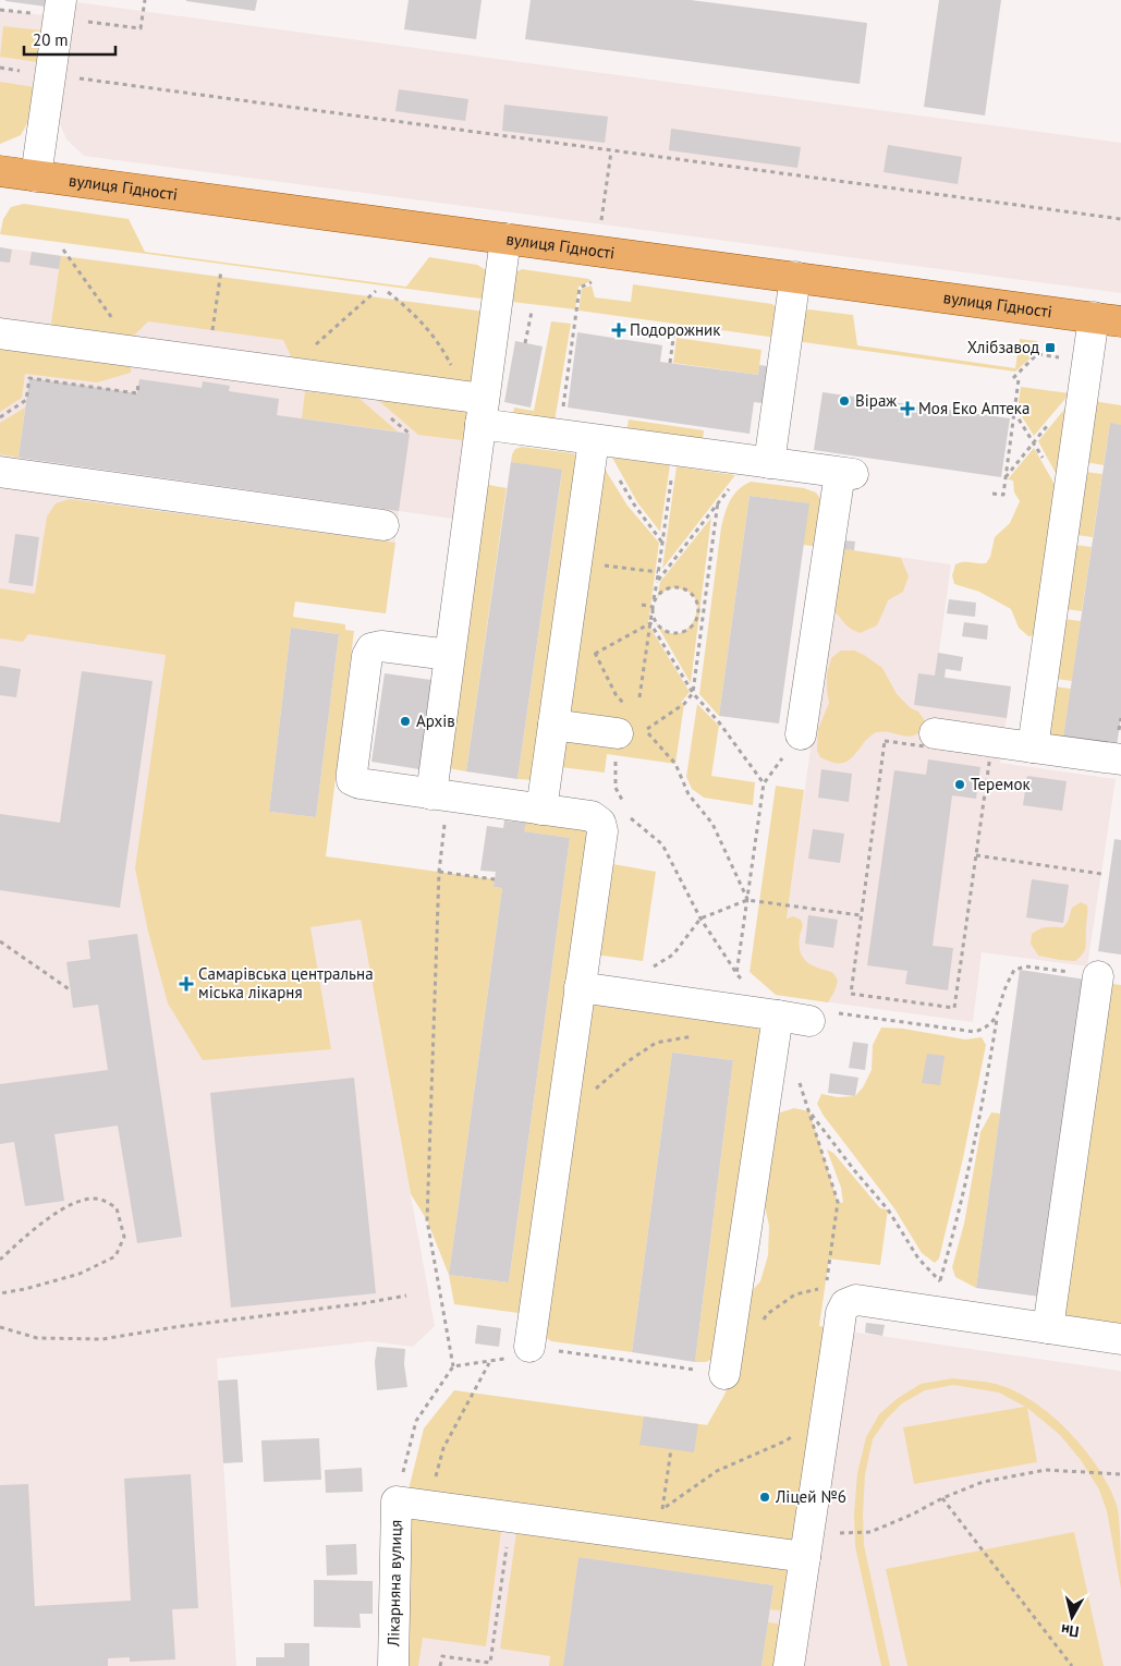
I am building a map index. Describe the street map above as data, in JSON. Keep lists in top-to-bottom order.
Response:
{
  "streets": {
    "main road": ["вулиця Гідності"],
    "street": ["Лікарняна вулиця"]
  },
  "places": {
    "health": ["Подорожник", "Моя Еко Аптека", "Самарівська центральна міська лікарня"],
    "transit": ["Хлібзавод"],
    "other": [
      "Віраж",
      "Архів",
      "Теремок",
      "Ліцей №6"
    ]
  },
  "scale_bar": "20 m",
  "north": "bottom"
}
